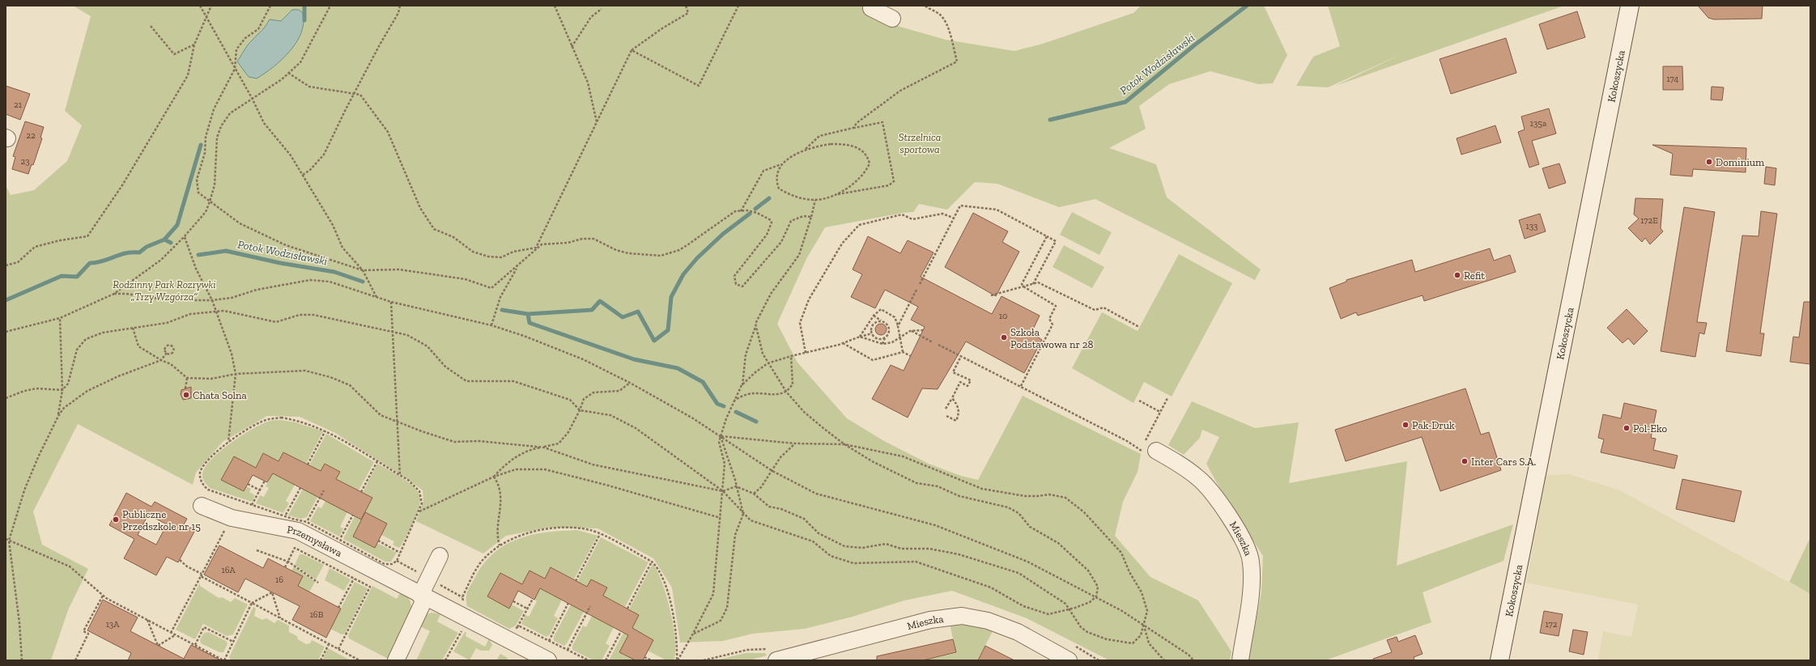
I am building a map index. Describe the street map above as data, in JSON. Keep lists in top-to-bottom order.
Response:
{
  "streets": {
    "street": ["Kokoszycka", "Mieszka", "Przemysława"]
  },
  "water": ["Potok Wodzisławski"],
  "parks": ["Strzelnica sportowa", "Rodzinny Park Rozrywki „Trzy Wzgórza”"],
  "places": [
    "Dominium",
    "Refit",
    "Szkoła Podstawowa nr 28",
    "Chata Solna",
    "Pak-Druk",
    "Pol-Eko",
    "Inter Cars S.A.",
    "Publiczne Przedszkole nr 15"
  ],
  "house_numbers": [
    "174",
    "21",
    "135a",
    "22",
    "23",
    "172E",
    "133",
    "10",
    "16A",
    "16",
    "16B",
    "13A",
    "172"
  ]
}
